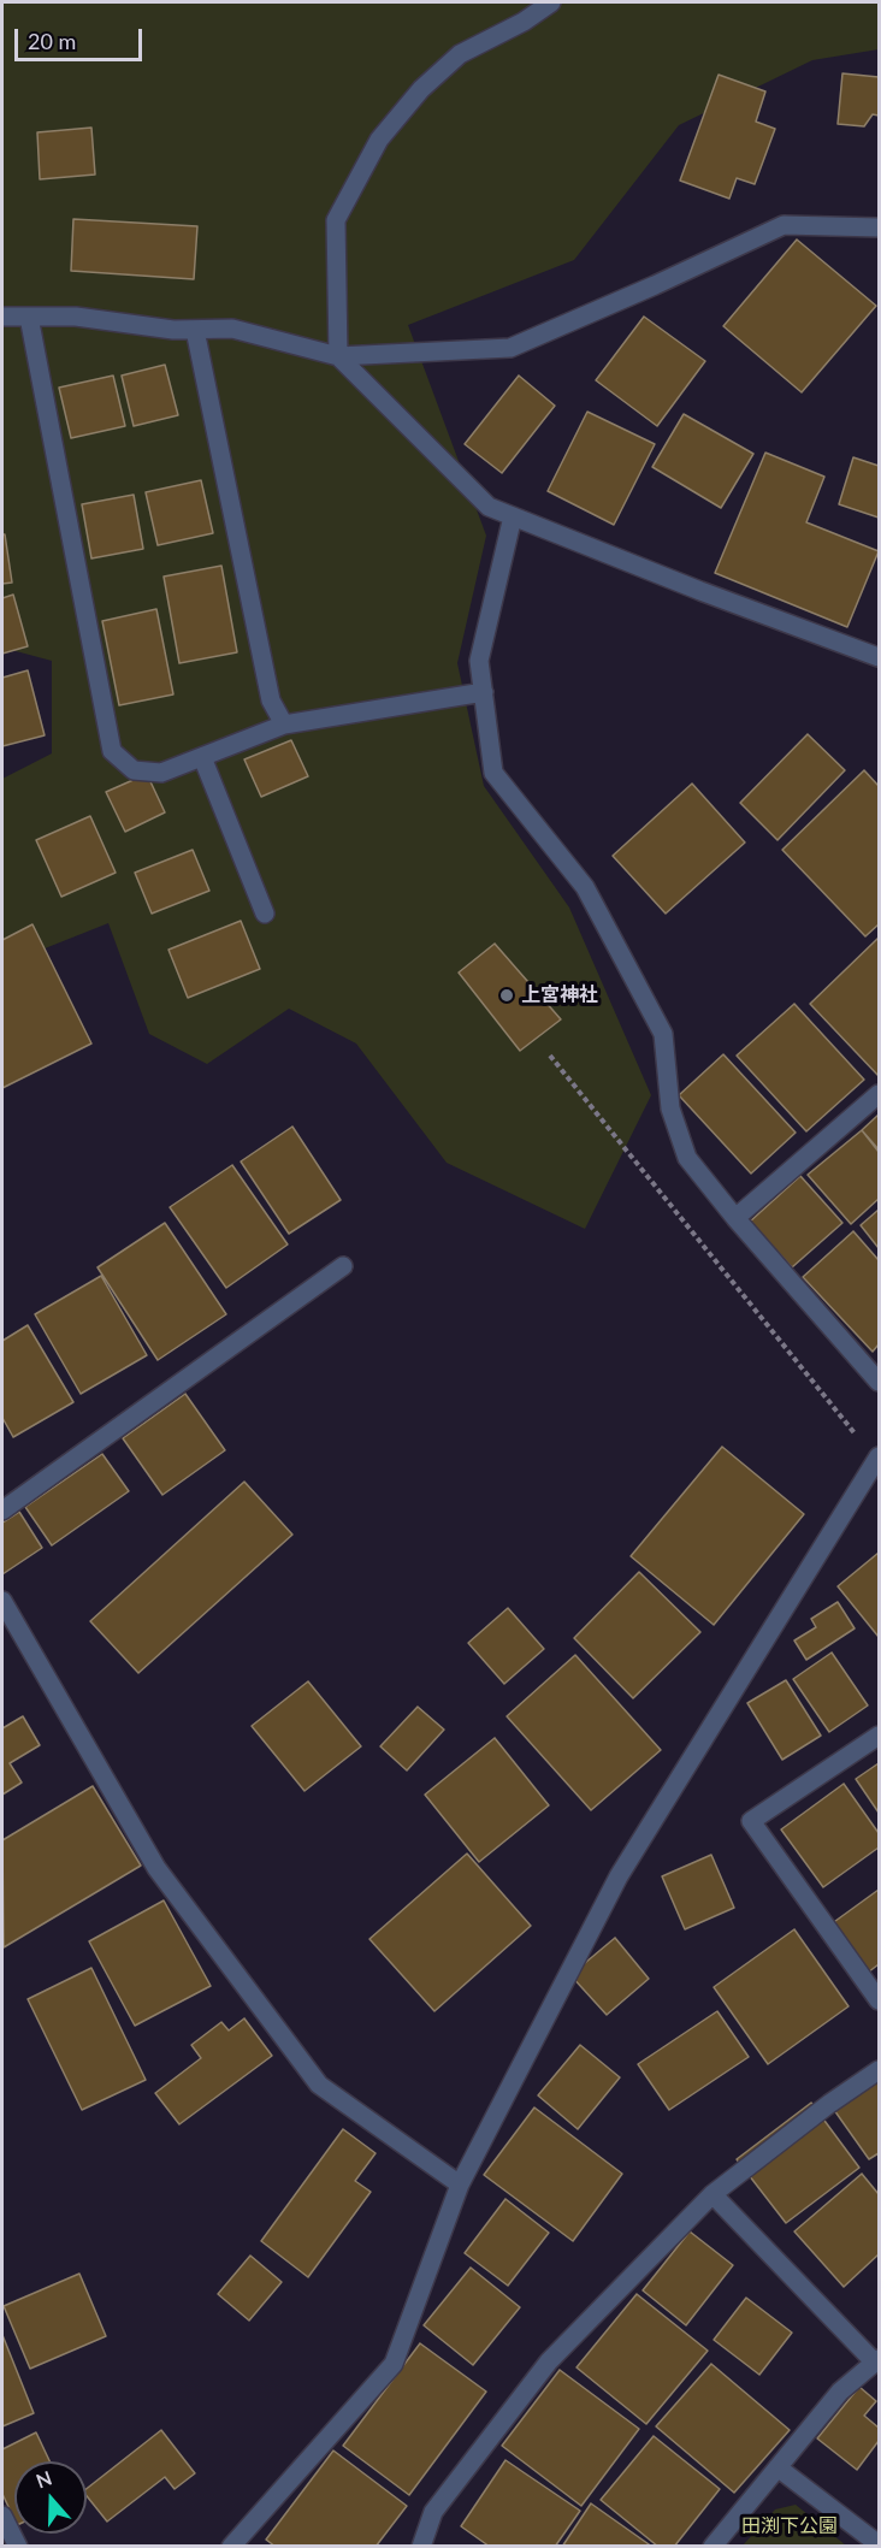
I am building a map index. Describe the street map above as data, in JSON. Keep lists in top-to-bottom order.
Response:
{
  "parks": ["田渕下公園"],
  "places": ["上宮神社"],
  "scale_bar": "20 m",
  "north": "top"
}
